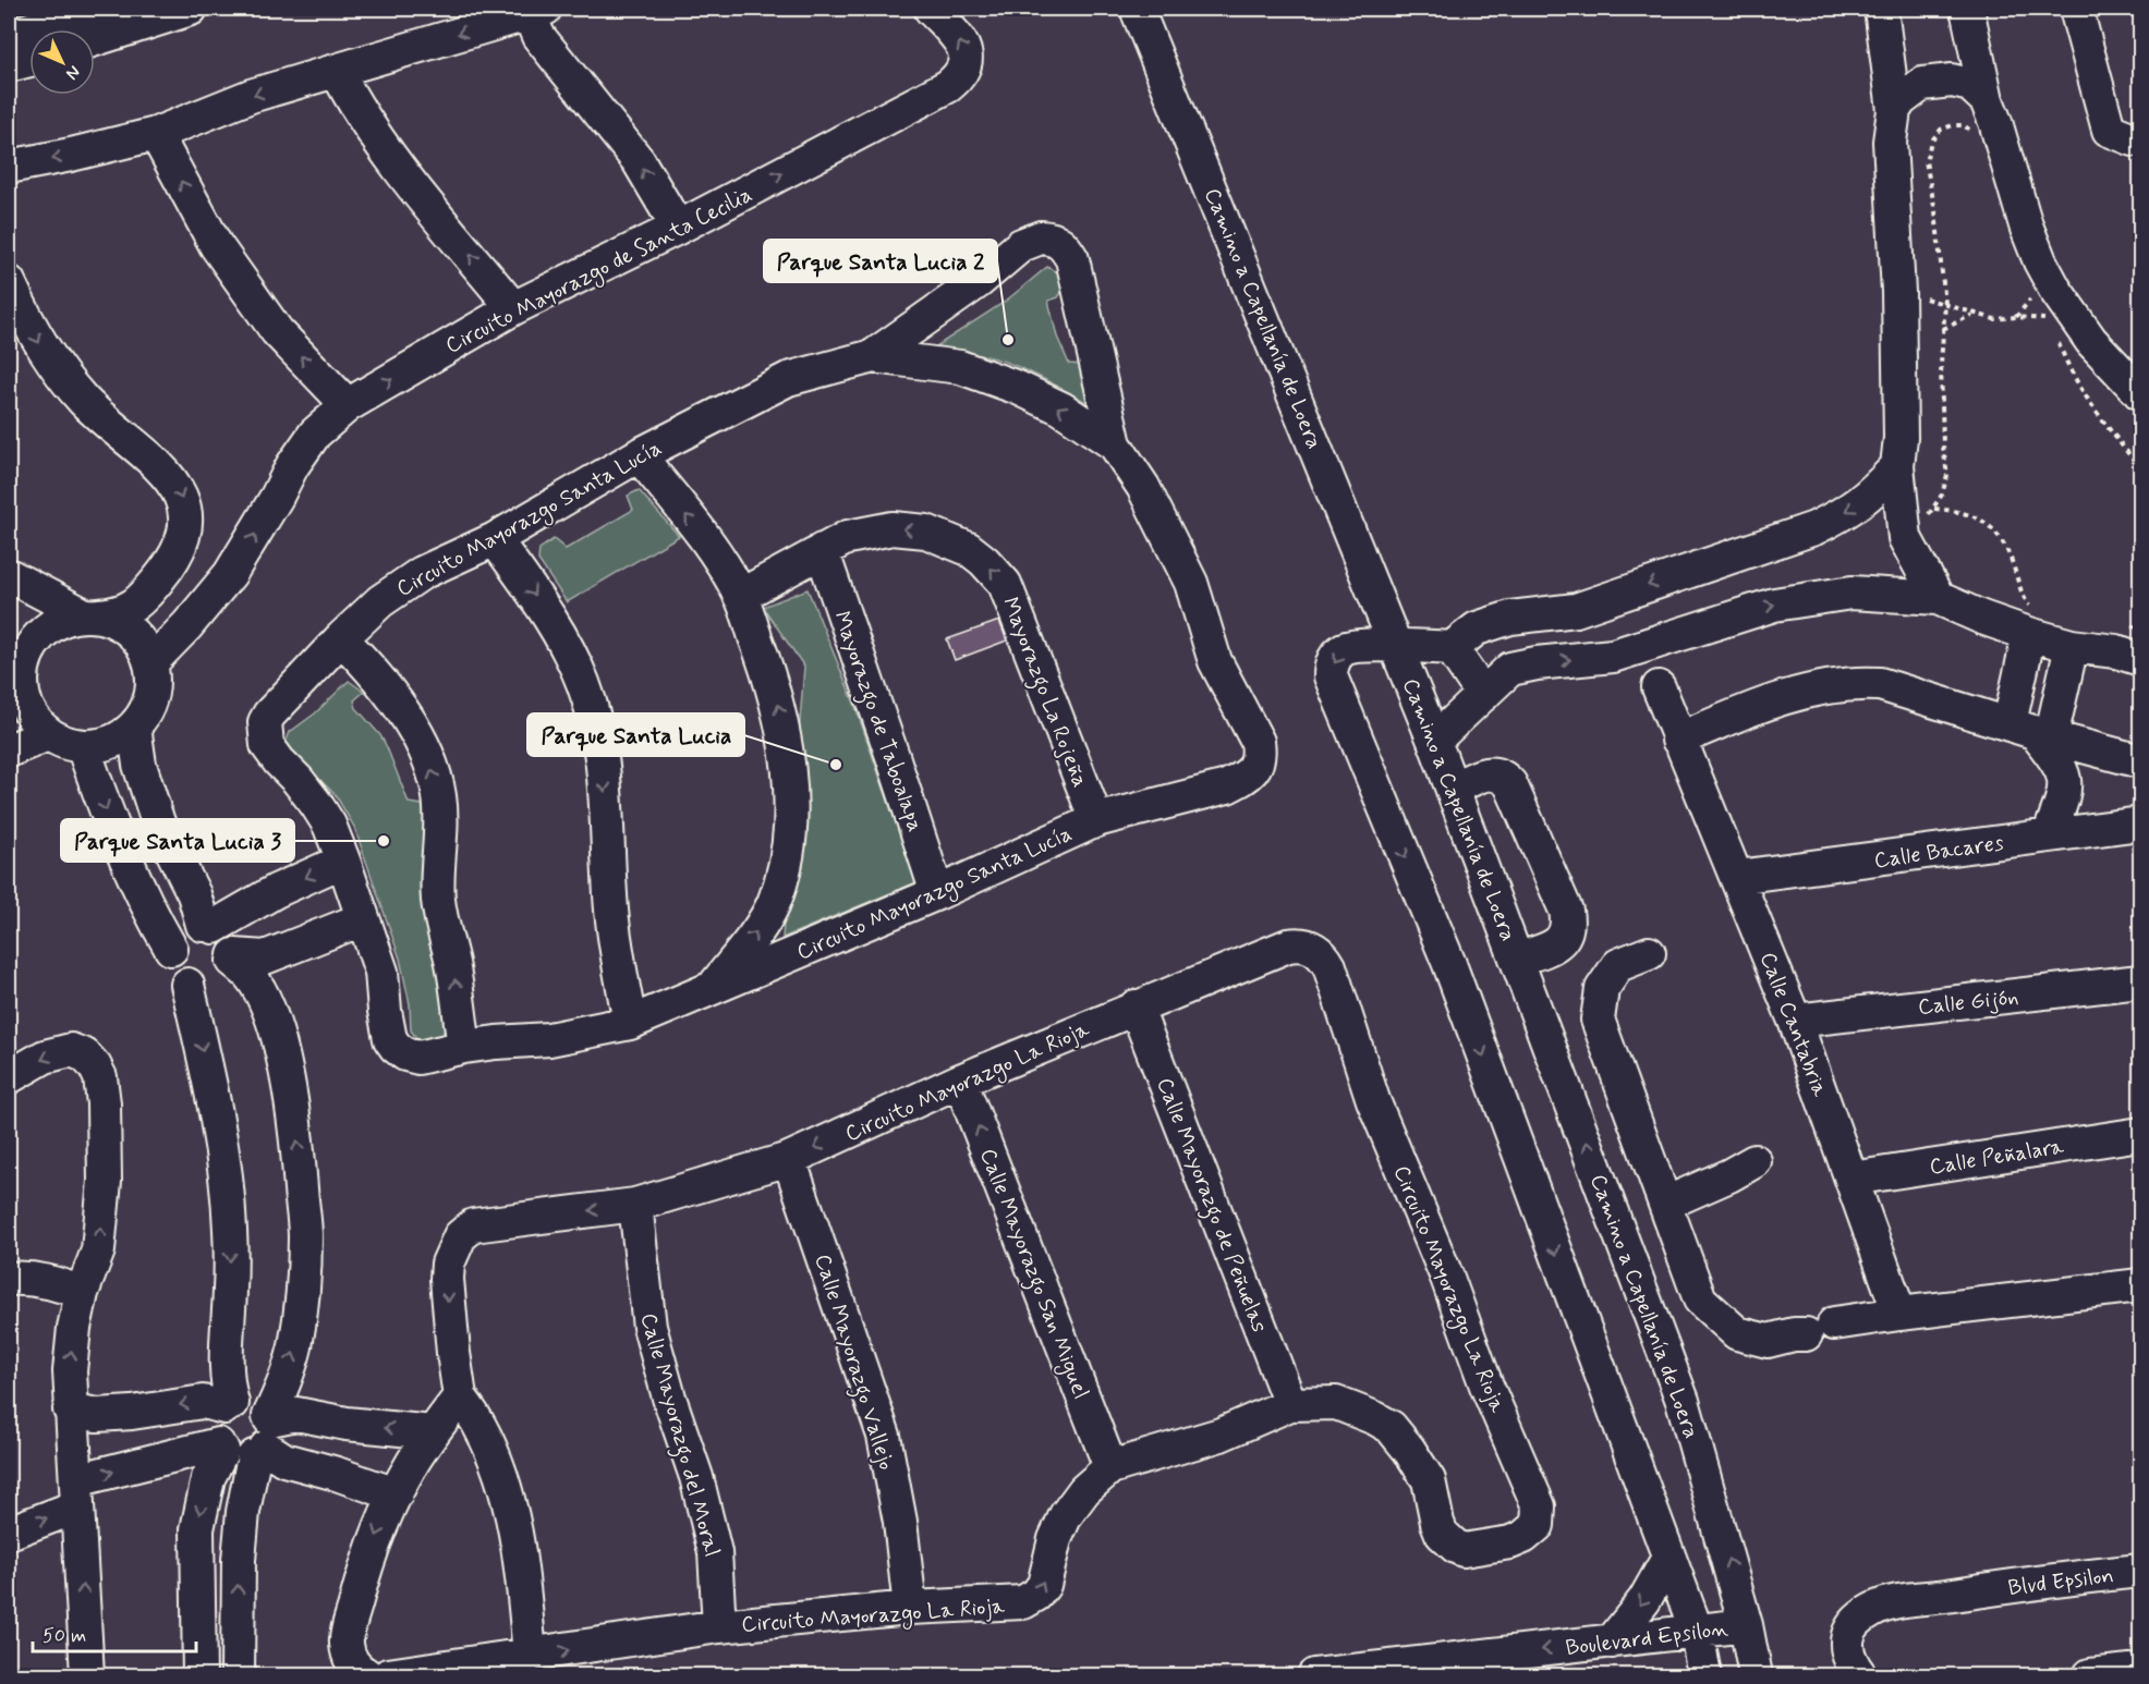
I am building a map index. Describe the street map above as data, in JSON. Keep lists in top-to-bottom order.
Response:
{
  "streets": {
    "street": [
      "Circuito Mayorazgo de Santa Cecilia",
      "Camino a Capellanía de Loera",
      "Circuito Mayorazgo Santa Lucía",
      "Mayorazgo La Rojeña",
      "Mayorazgo de Taboalapa",
      "Calle Bacares",
      "Calle Gijón",
      "Calle Cantabria",
      "Circuito Mayorazgo La Rioja",
      "Calle Peñalara",
      "Calle Mayorazgo de Peñuelas",
      "Calle Mayorazgo San Miguel",
      "Calle Mayorazgo Vallejo",
      "Calle Mayorazgo del Moral",
      "Blvd Epsilon",
      "Boulevard Epsilon"
    ]
  },
  "crossings": [
    ["Camino a Capellanía de Loera", "Boulevard Epsilon"],
    ["Circuito Mayorazgo Santa Lucía", "Mayorazgo La Rojeña"],
    ["Circuito Mayorazgo Santa Lucía", "Mayorazgo de Taboalapa"],
    ["Mayorazgo La Rojeña", "Mayorazgo de Taboalapa"],
    ["Calle Bacares", "Calle Cantabria"],
    ["Calle Gijón", "Calle Cantabria"],
    ["Calle Cantabria", "Calle Peñalara"],
    ["Circuito Mayorazgo La Rioja", "Calle Mayorazgo de Peñuelas"],
    ["Circuito Mayorazgo La Rioja", "Calle Mayorazgo San Miguel"],
    ["Circuito Mayorazgo La Rioja", "Calle Mayorazgo Vallejo"],
    ["Circuito Mayorazgo La Rioja", "Calle Mayorazgo del Moral"]
  ],
  "one_way": [
    "Circuito Mayorazgo de Santa Cecilia",
    "Mayorazgo La Rojeña",
    "Calle Mayorazgo San Miguel",
    "Boulevard Epsilon"
  ],
  "places": ["Parque Santa Lucia 2", "Parque Santa Lucia", "Parque Santa Lucia 3"],
  "scale_bar": "50 m",
  "north": "bottom right"
}
